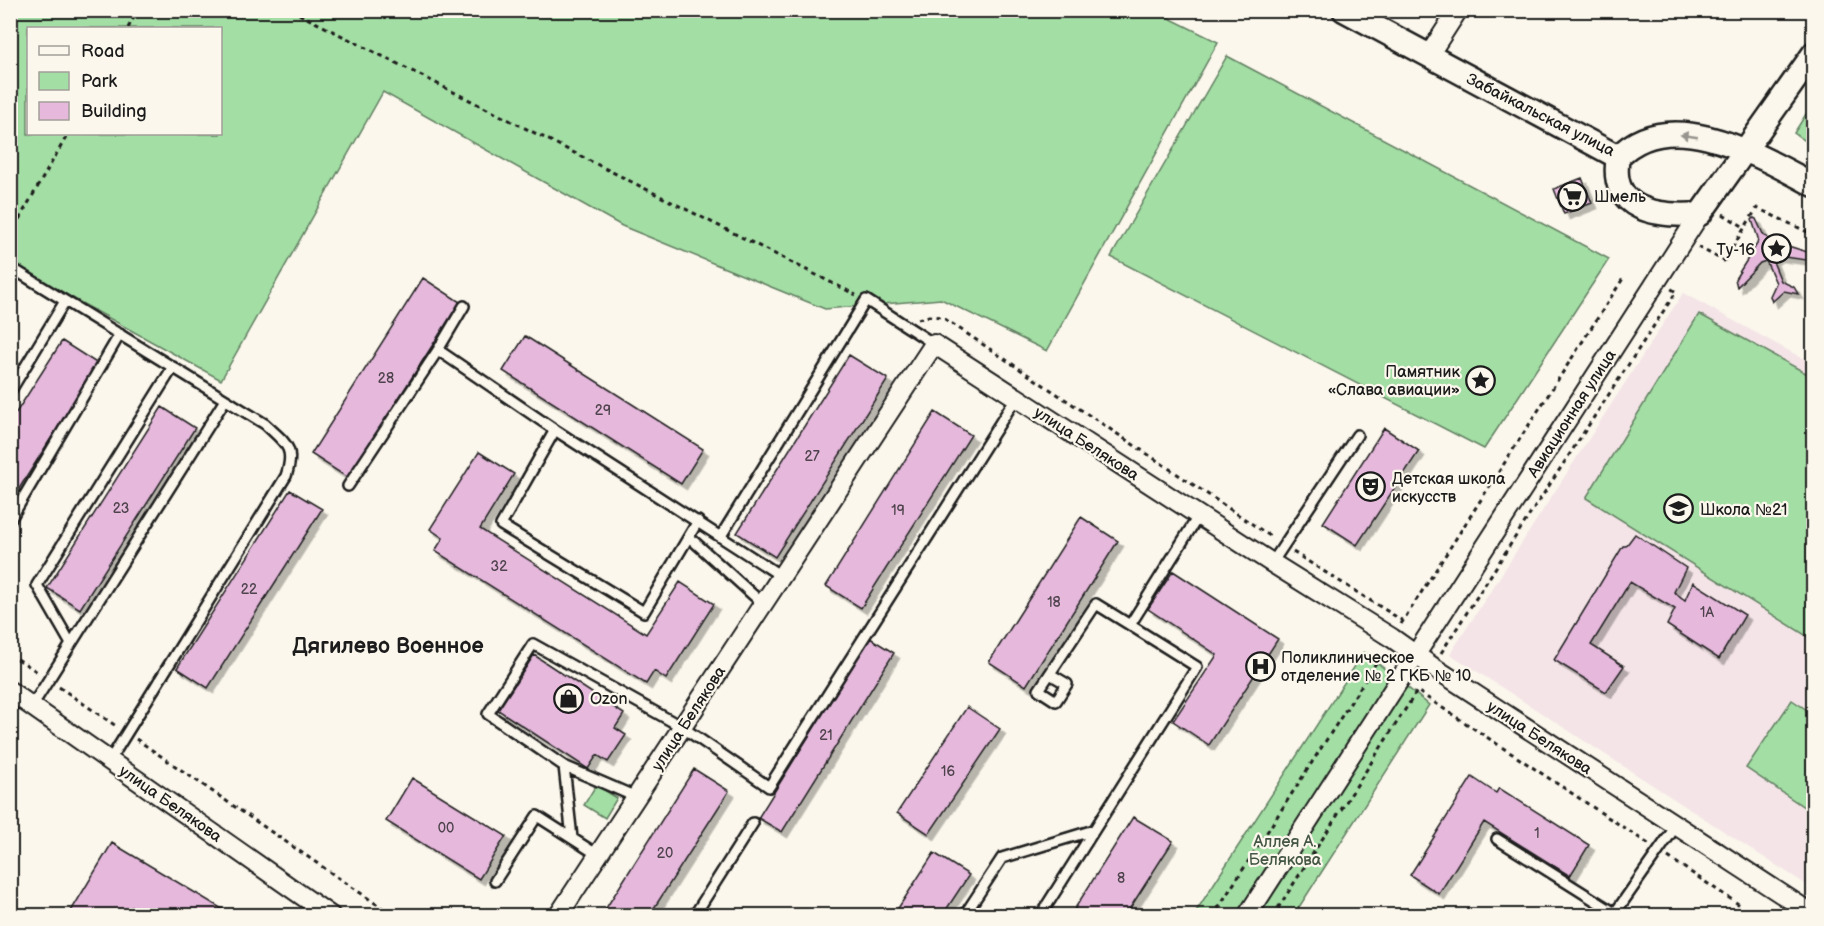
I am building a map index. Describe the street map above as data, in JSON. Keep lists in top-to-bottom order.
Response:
{
  "streets": {
    "street": ["Забайкальская улица", "Авиационная улица", "улица Белякова"]
  },
  "crossings": [
    ["Забайкальская улица", "Авиационная улица"],
    ["Авиационная улица", "улица Белякова"]
  ],
  "districts": ["Дягилево Военное"],
  "parks": ["Аллея А. Белякова"],
  "places": {
    "supermarket": ["Шмель"],
    "place": ["Ту-16", "Памятник «Слава авиации»"],
    "theatre": ["Детская школа искусств"],
    "school or university": ["Школа №21"],
    "hospital": ["Поликлиническое отделение № 2 ГКБ № 10"],
    "shop": ["Ozon"]
  },
  "house_numbers": [
    "28",
    "29",
    "27",
    "23",
    "19",
    "32",
    "22",
    "18",
    "1А",
    "21",
    "16",
    "00",
    "1",
    "20",
    "8"
  ],
  "legend": ["Road", "Park", "Building"]
}
